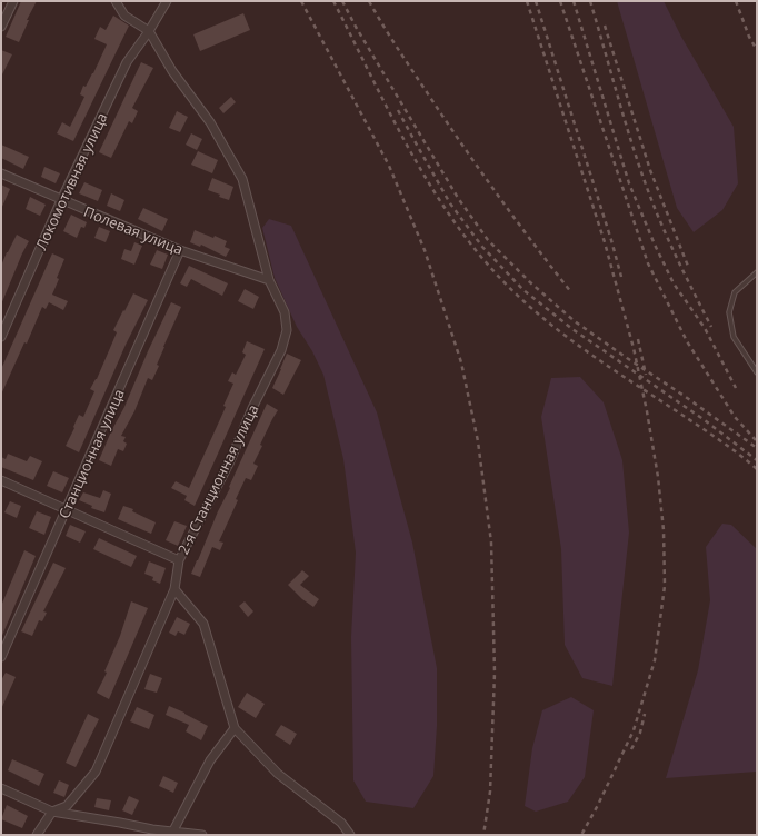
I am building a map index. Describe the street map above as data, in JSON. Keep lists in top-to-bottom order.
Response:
{
  "streets": {
    "street": [
      "Локомотивная улица",
      "Полевая улица",
      "Станционная улица",
      "2-я Станционная улица"
    ]
  },
  "crossings": [
    ["Локомотивная улица", "Полевая улица"],
    ["Локомотивная улица", "2-я Станционная улица"],
    ["Полевая улица", "Станционная улица"],
    ["Полевая улица", "2-я Станционная улица"]
  ]
}
